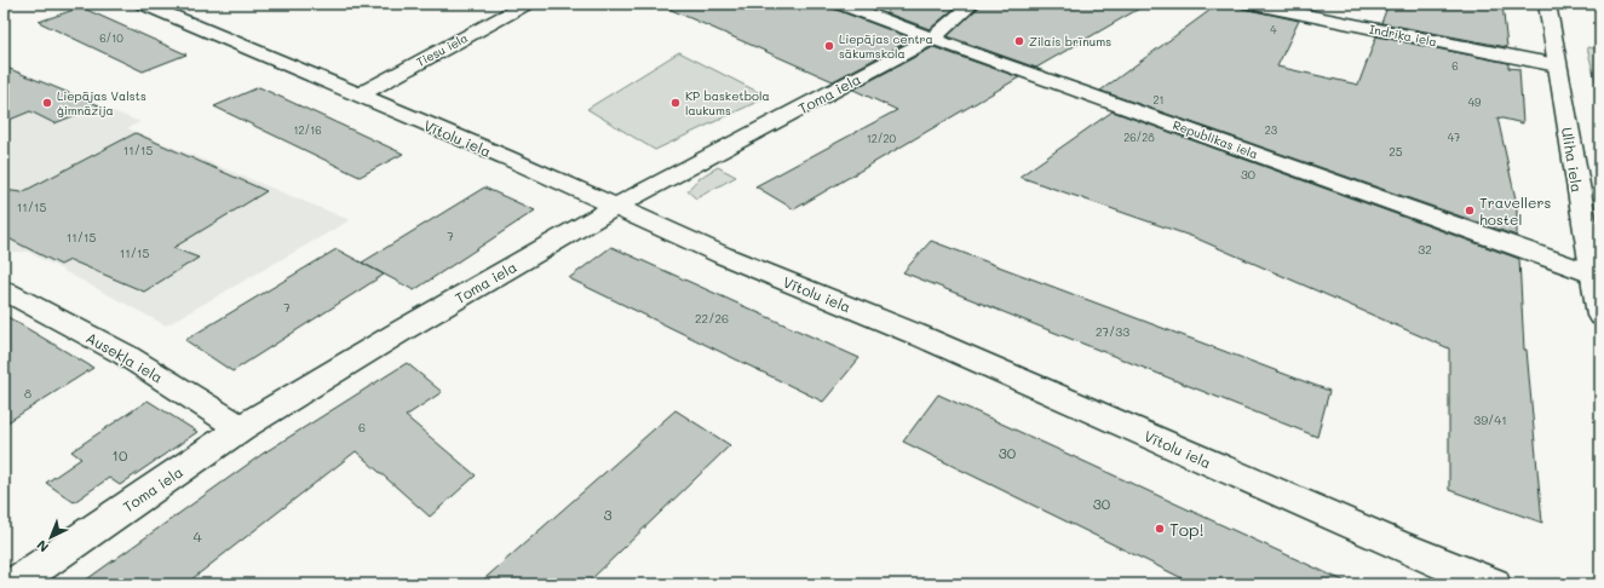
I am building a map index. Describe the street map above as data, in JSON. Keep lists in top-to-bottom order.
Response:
{
  "streets": {
    "street": [
      "Indriķa iela",
      "Tiesu iela",
      "Toma iela",
      "Vītolu iela",
      "Republikas iela",
      "Uliha iela",
      "Ausekļa iela"
    ]
  },
  "crossings": [
    ["Indriķa iela", "Uliha iela"],
    ["Tiesu iela", "Vītolu iela"],
    ["Toma iela", "Vītolu iela"],
    ["Toma iela", "Republikas iela"],
    ["Toma iela", "Ausekļa iela"],
    ["Republikas iela", "Uliha iela"]
  ],
  "places": [
    "Zilais brīnums",
    "Liepājas centra sākumskola",
    "Liepājas Valsts ģimnāzija",
    "KP basketbola laukums",
    "Travellers hostel",
    "Top!"
  ],
  "house_numbers": [
    "4",
    "6/10",
    "6",
    "21",
    "49",
    "12/16",
    "23",
    "26/28",
    "47",
    "12/20",
    "11/15",
    "25",
    "30",
    "11/15",
    "7",
    "11/15",
    "32",
    "11/15",
    "7",
    "22/26",
    "27/33",
    "8",
    "39/41",
    "6",
    "30",
    "10",
    "30",
    "3",
    "4"
  ],
  "north": "bottom left"
}
